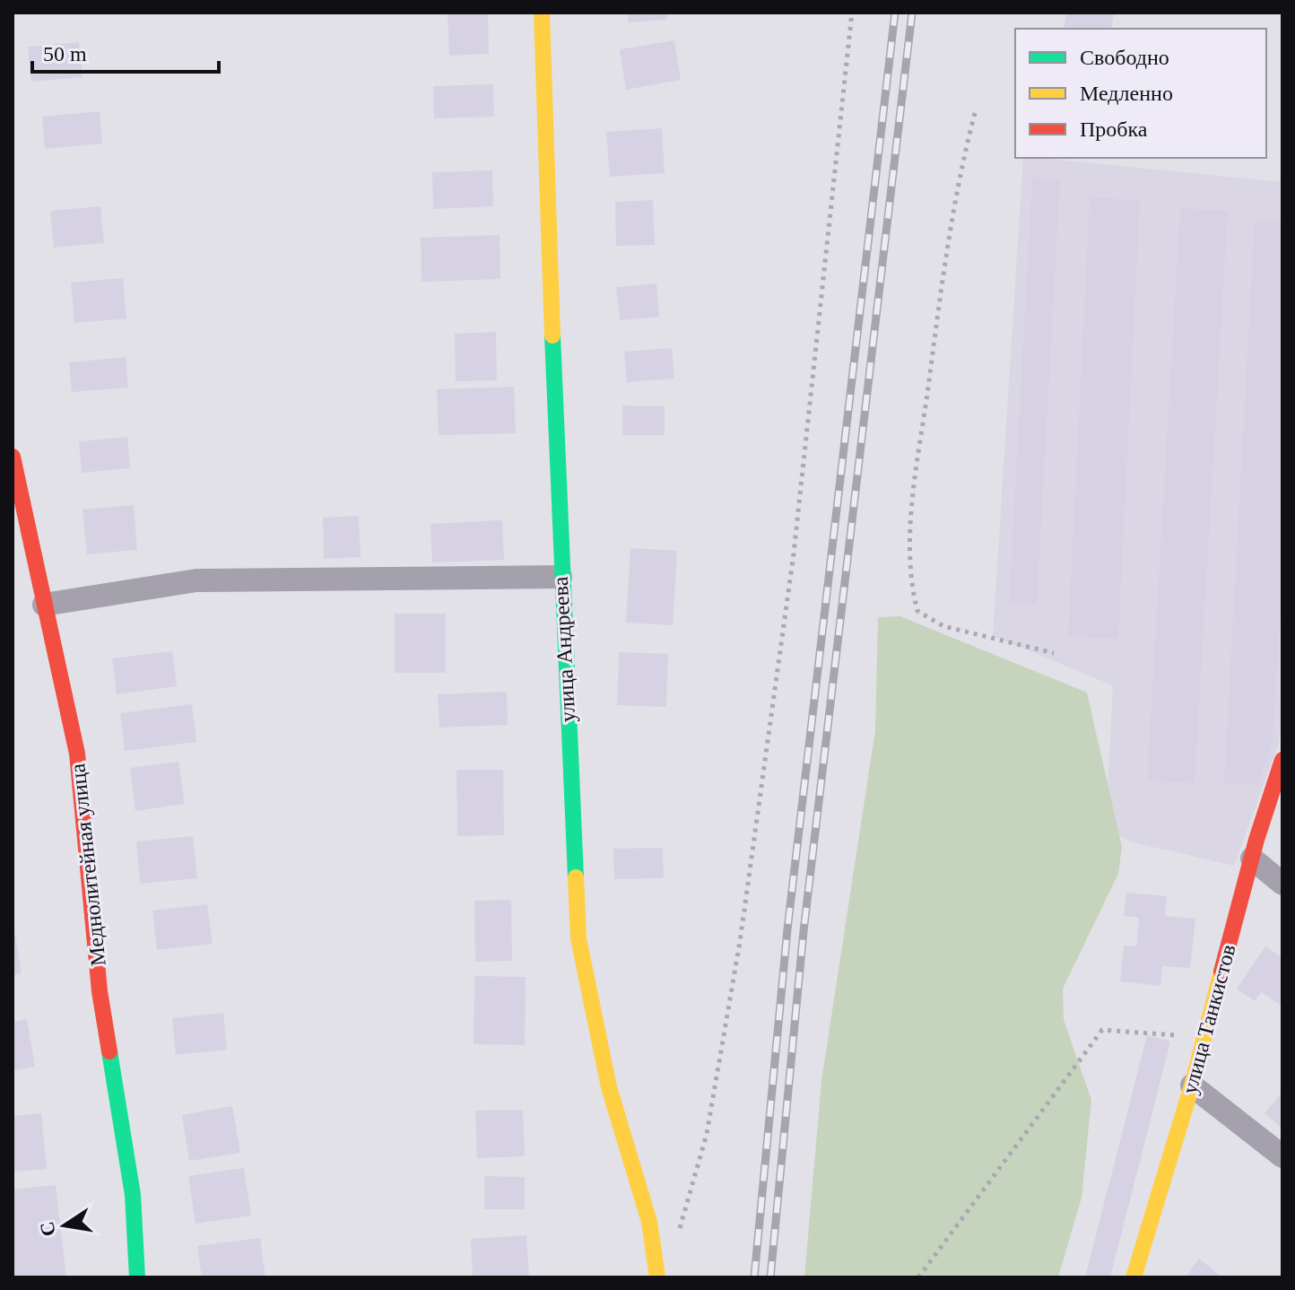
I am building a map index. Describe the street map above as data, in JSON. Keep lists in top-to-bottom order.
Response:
{
  "streets": {
    "street": ["улица Андреева", "Меднолитейная улица", "улица Танкистов"]
  },
  "legend": ["Свободно", "Медленно", "Пробка"],
  "scale_bar": "50 m",
  "north": "left"
}
